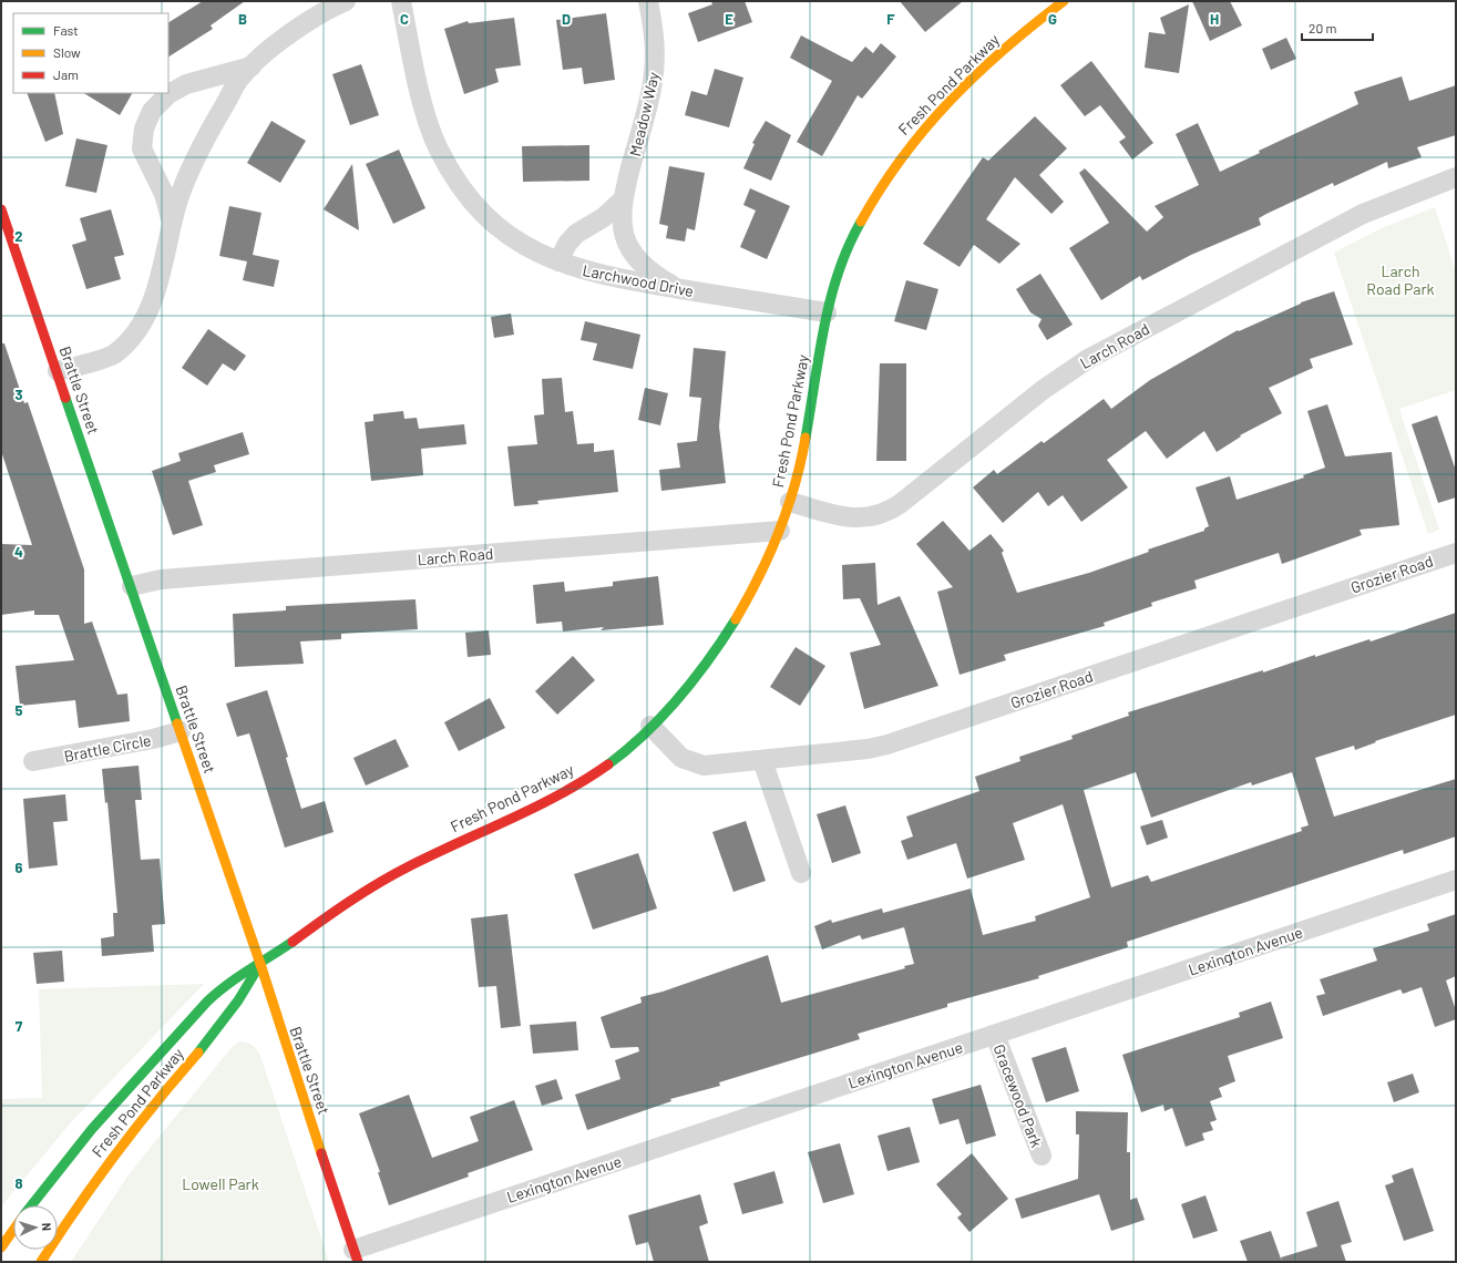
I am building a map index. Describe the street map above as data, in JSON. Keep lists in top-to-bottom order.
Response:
{
  "streets": {
    "main road": ["Fresh Pond Parkway", "Brattle Street"],
    "street": [
      "Meadow Way",
      "Larchwood Drive",
      "Larch Road",
      "Grozier Road",
      "Brattle Circle",
      "Lexington Avenue",
      "Gracewood Park"
    ]
  },
  "crossings": [
    ["Fresh Pond Parkway", "Larchwood Drive"],
    ["Fresh Pond Parkway", "Larch Road"],
    ["Fresh Pond Parkway", "Brattle Street"],
    ["Fresh Pond Parkway", "Grozier Road"],
    ["Meadow Way", "Larchwood Drive"],
    ["Larch Road", "Brattle Street"],
    ["Brattle Street", "Brattle Circle"],
    ["Brattle Street", "Lexington Avenue"],
    ["Lexington Avenue", "Gracewood Park"]
  ],
  "parks": ["Larch Road Park", "Lowell Park"],
  "legend": ["Fast", "Slow", "Jam"],
  "scale_bar": "20 m",
  "north": "right",
  "grid": {
    "columns": [
      "B",
      "C",
      "D",
      "E",
      "F",
      "G",
      "H"
    ],
    "rows": [
      "2",
      "3",
      "4",
      "5",
      "6",
      "7",
      "8"
    ]
  }
}
